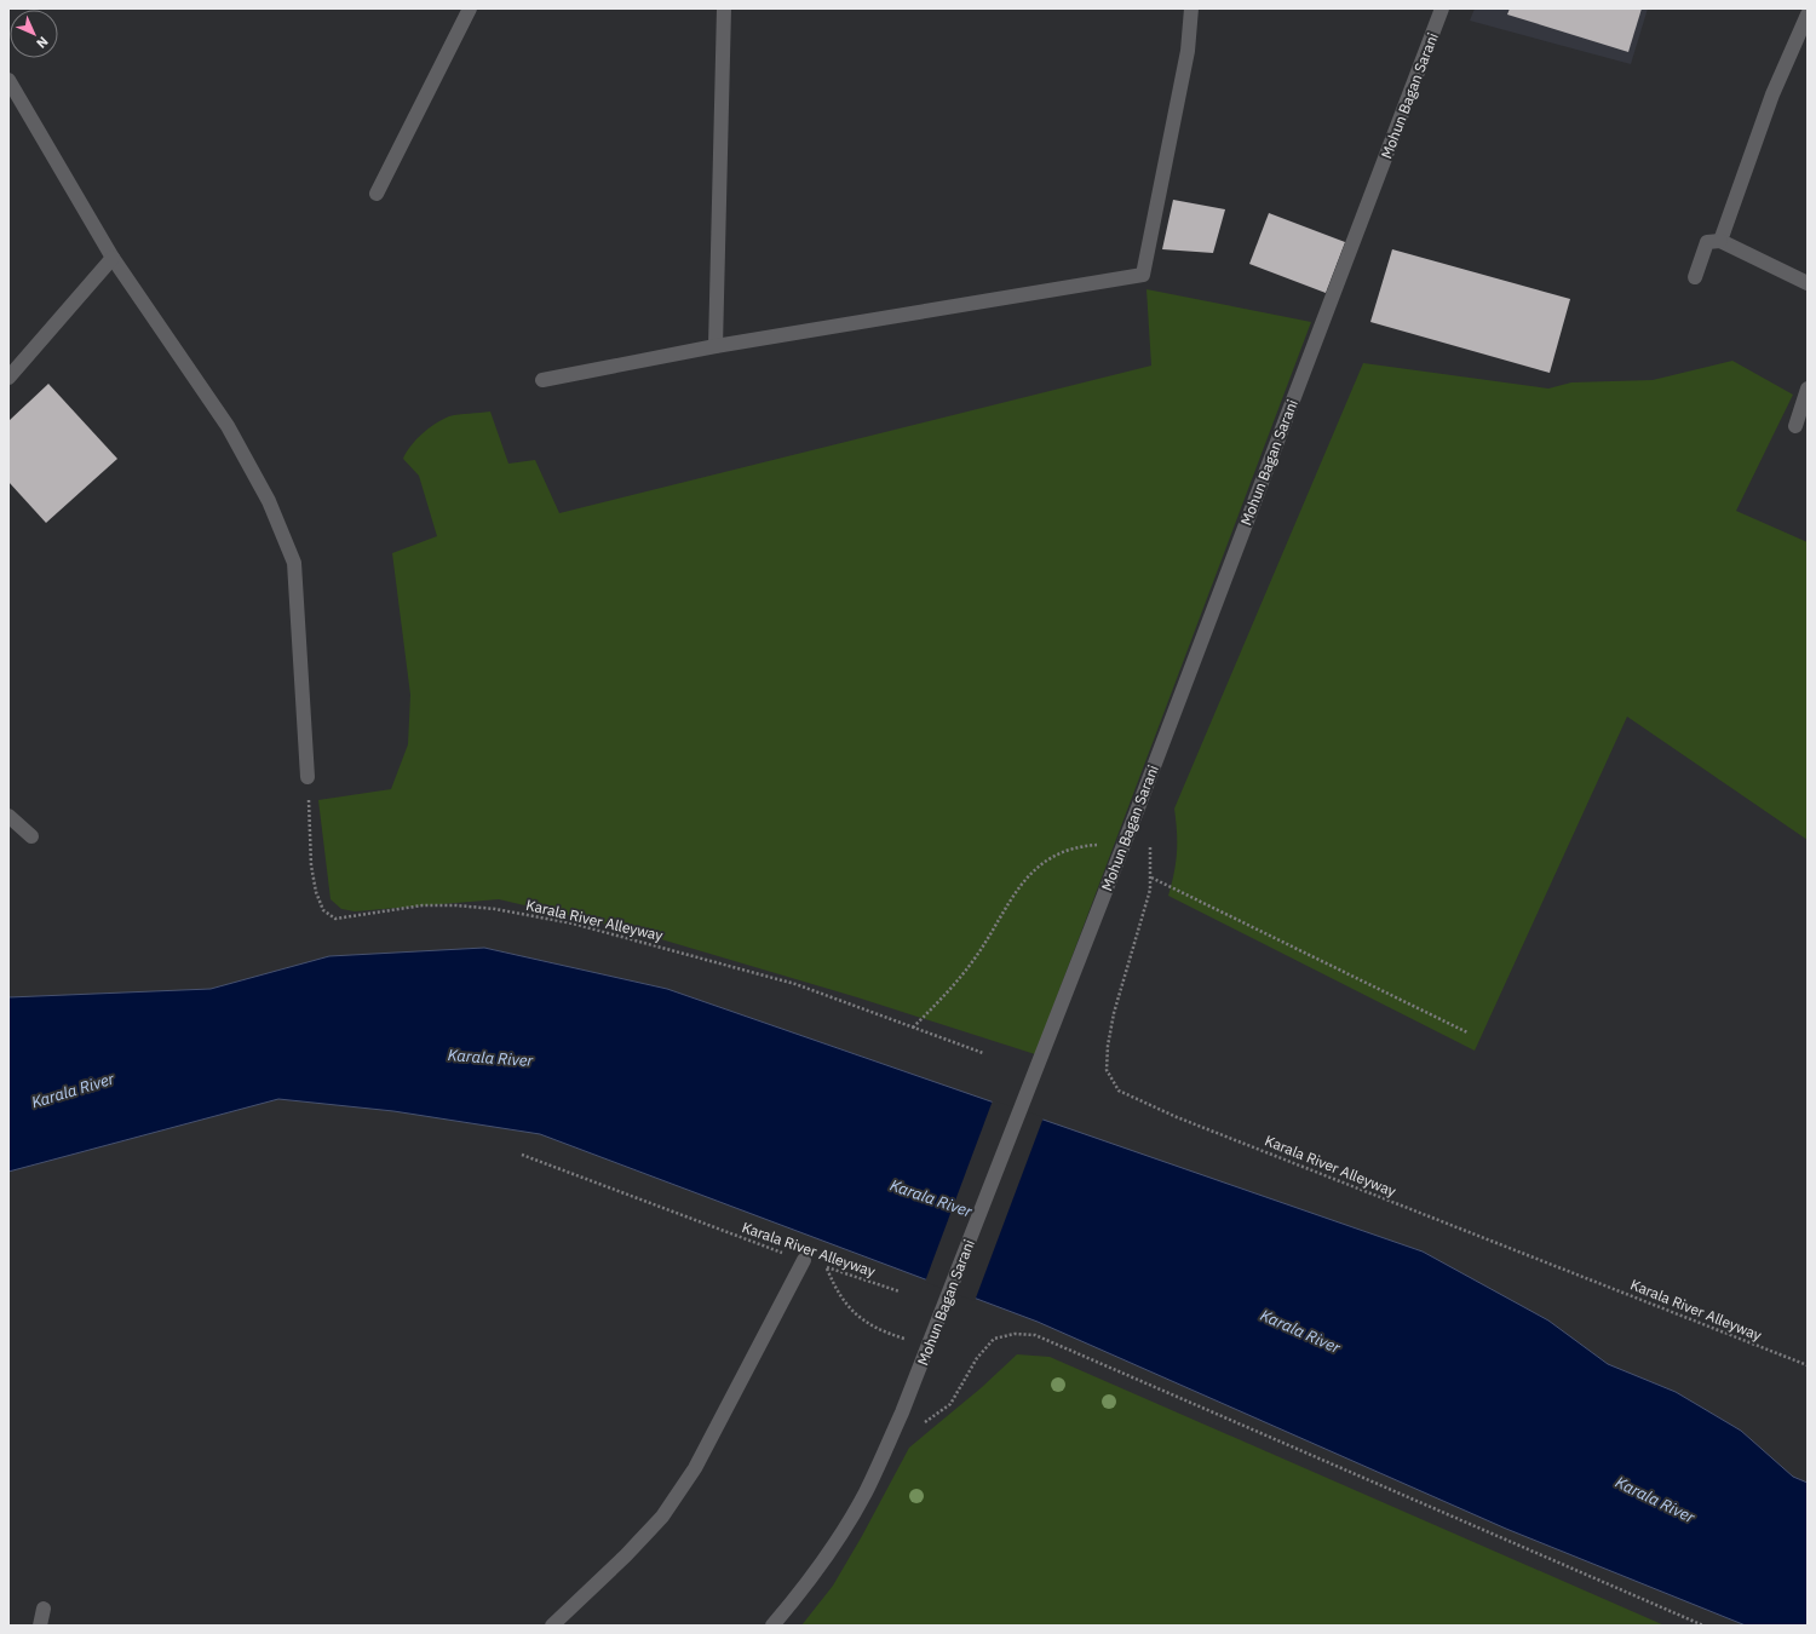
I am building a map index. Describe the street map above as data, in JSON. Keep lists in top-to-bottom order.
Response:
{
  "streets": {
    "street": ["Mohun Bagan Sarani"],
    "path": ["Karala River Alleyway"]
  },
  "crossings": [
    ["Mohun Bagan Sarani", "Karala River Alleyway"]
  ],
  "water": ["Karala River"],
  "north": "bottom right"
}
